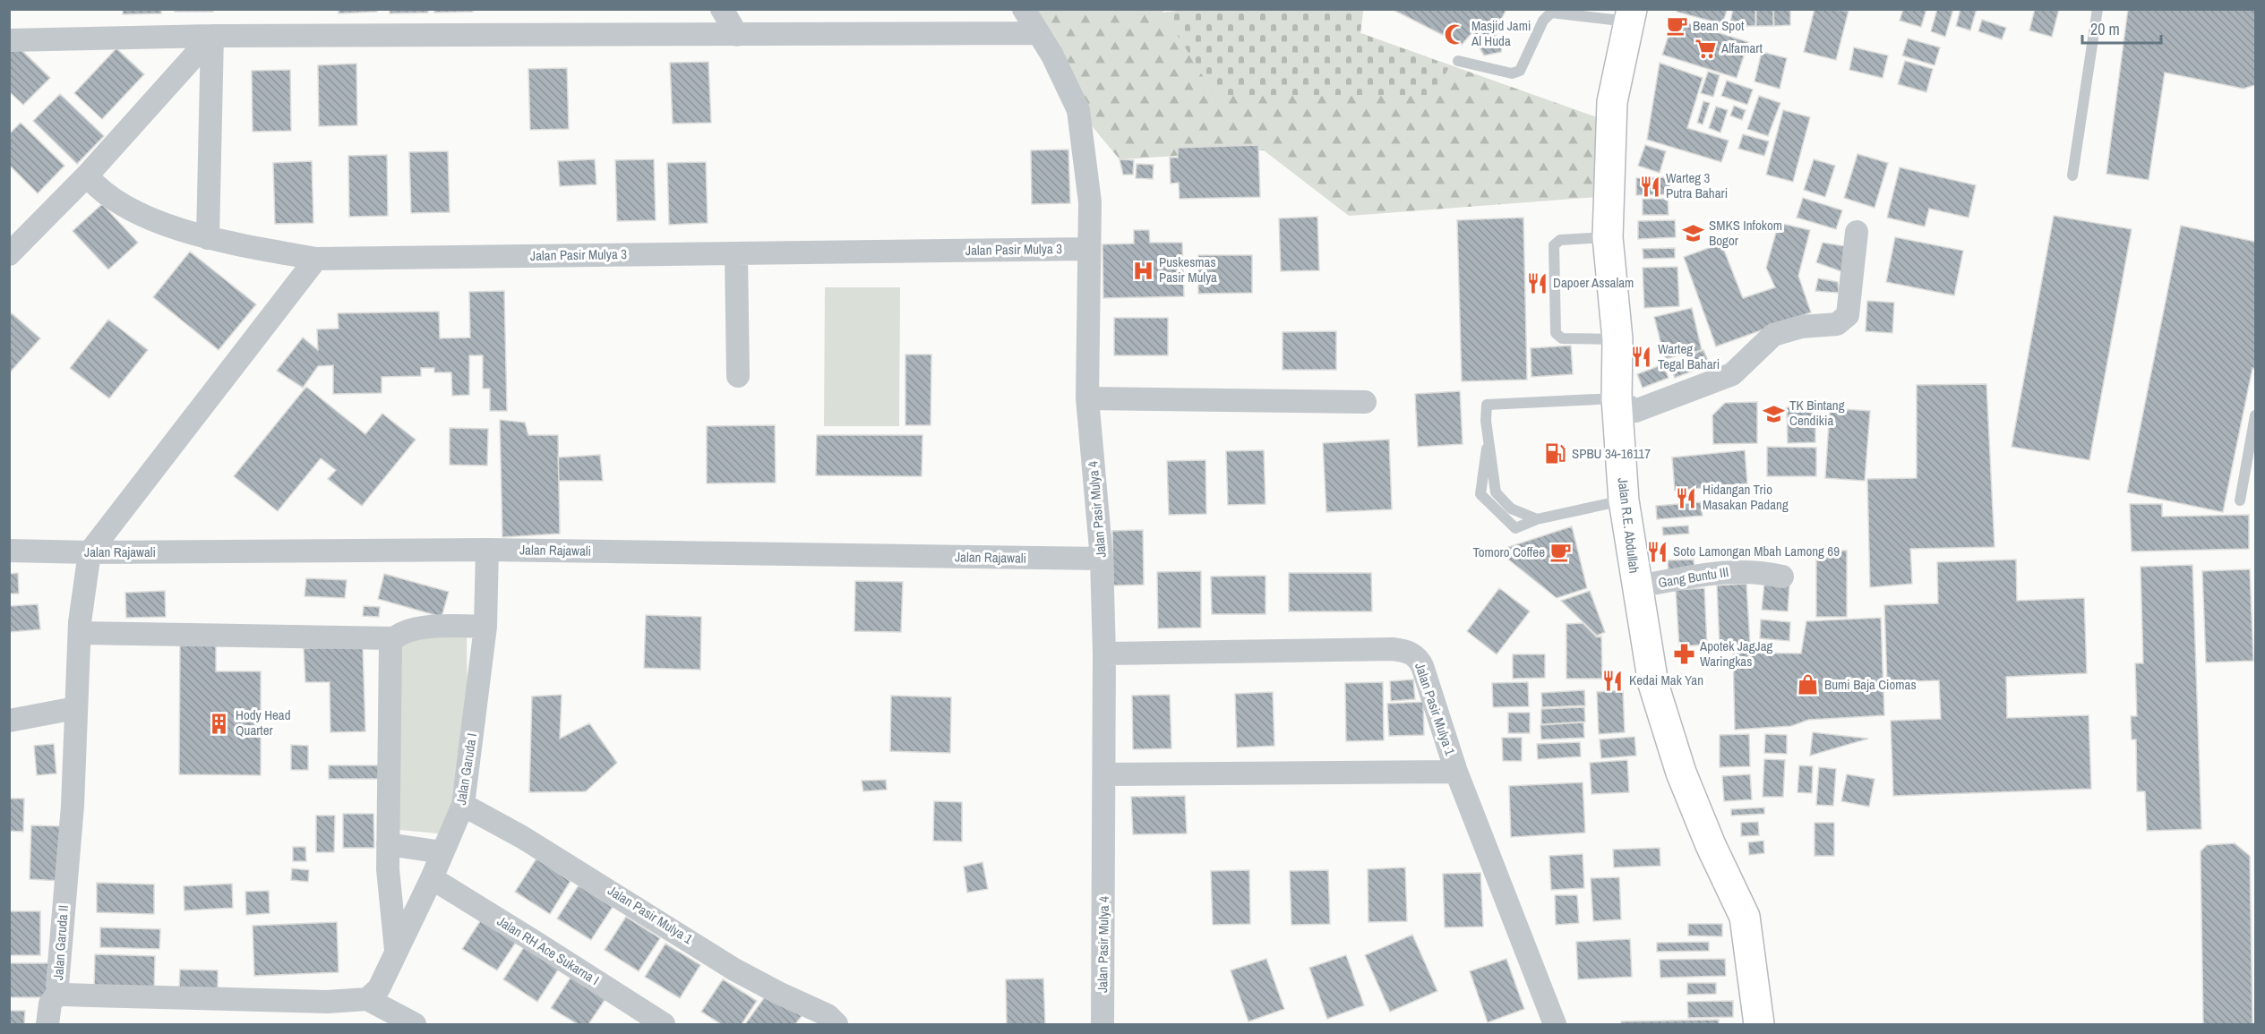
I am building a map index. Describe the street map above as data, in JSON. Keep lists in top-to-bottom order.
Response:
{
  "streets": {
    "main road": ["Jalan R.E. Abdullah"],
    "street": [
      "Jalan Pasir Mulya 3",
      "Jalan Pasir Mulya 4",
      "Jalan Rajawali",
      "Gang Buntu III",
      "Jalan Pasir Mulya 1",
      "Jalan Garuda I",
      "Jalan Garuda II",
      "Jalan RH Ace Sukarna I"
    ]
  },
  "crossings": [
    ["Jalan Pasir Mulya 3", "Jalan Pasir Mulya 4"],
    ["Jalan Pasir Mulya 4", "Jalan Rajawali"],
    ["Jalan Pasir Mulya 4", "Jalan Pasir Mulya 1"],
    ["Jalan R.E. Abdullah", "Gang Buntu III"],
    ["Jalan Rajawali", "Jalan Garuda I"],
    ["Jalan Rajawali", "Jalan Garuda II"],
    ["Jalan Pasir Mulya 1", "Jalan Garuda I"],
    ["Jalan Garuda I", "Jalan Garuda II"],
    ["Jalan Garuda I", "Jalan RH Ace Sukarna I"]
  ],
  "places": {
    "cafe": ["Bean Spot", "Tomoro Coffee"],
    "mosque": ["Masjid Jami Al Huda"],
    "supermarket": ["Alfamart"],
    "restaurant": [
      "Warteg 3 Putra Bahari",
      "Dapoer Assalam",
      "Warteg Tegal Bahari",
      "Hidangan Trio Masakan Padang",
      "Soto Lamongan Mbah Lamong 69",
      "Kedai Mak Yan"
    ],
    "school or university": ["SMKS Infokom Bogor", "TK Bintang Cendikia"],
    "hospital": ["Puskesmas Pasir Mulya"],
    "fuel station": ["SPBU 34-16117"],
    "pharmacy": ["Apotek JagJag Waringkas"],
    "shop": ["Bumi Baja Ciomas"],
    "building": ["Hody Head Quarter"]
  },
  "scale_bar": "20 m"
}
